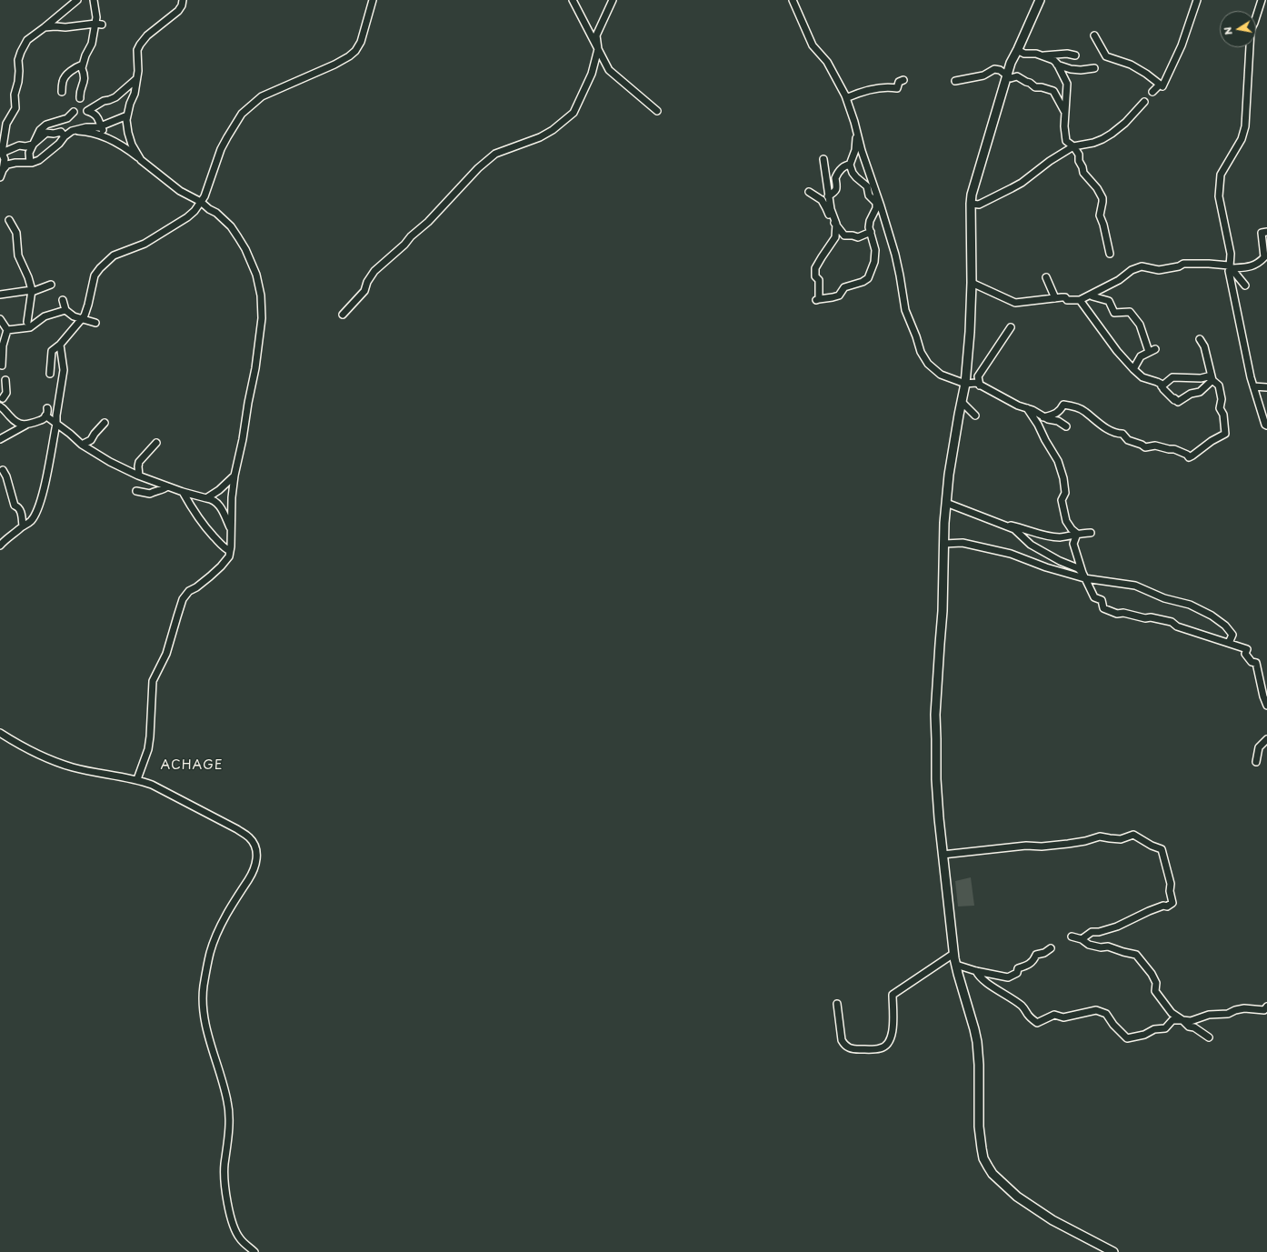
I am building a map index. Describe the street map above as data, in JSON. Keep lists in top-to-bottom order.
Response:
{
  "districts": ["ACHAGE"],
  "north": "left"
}
